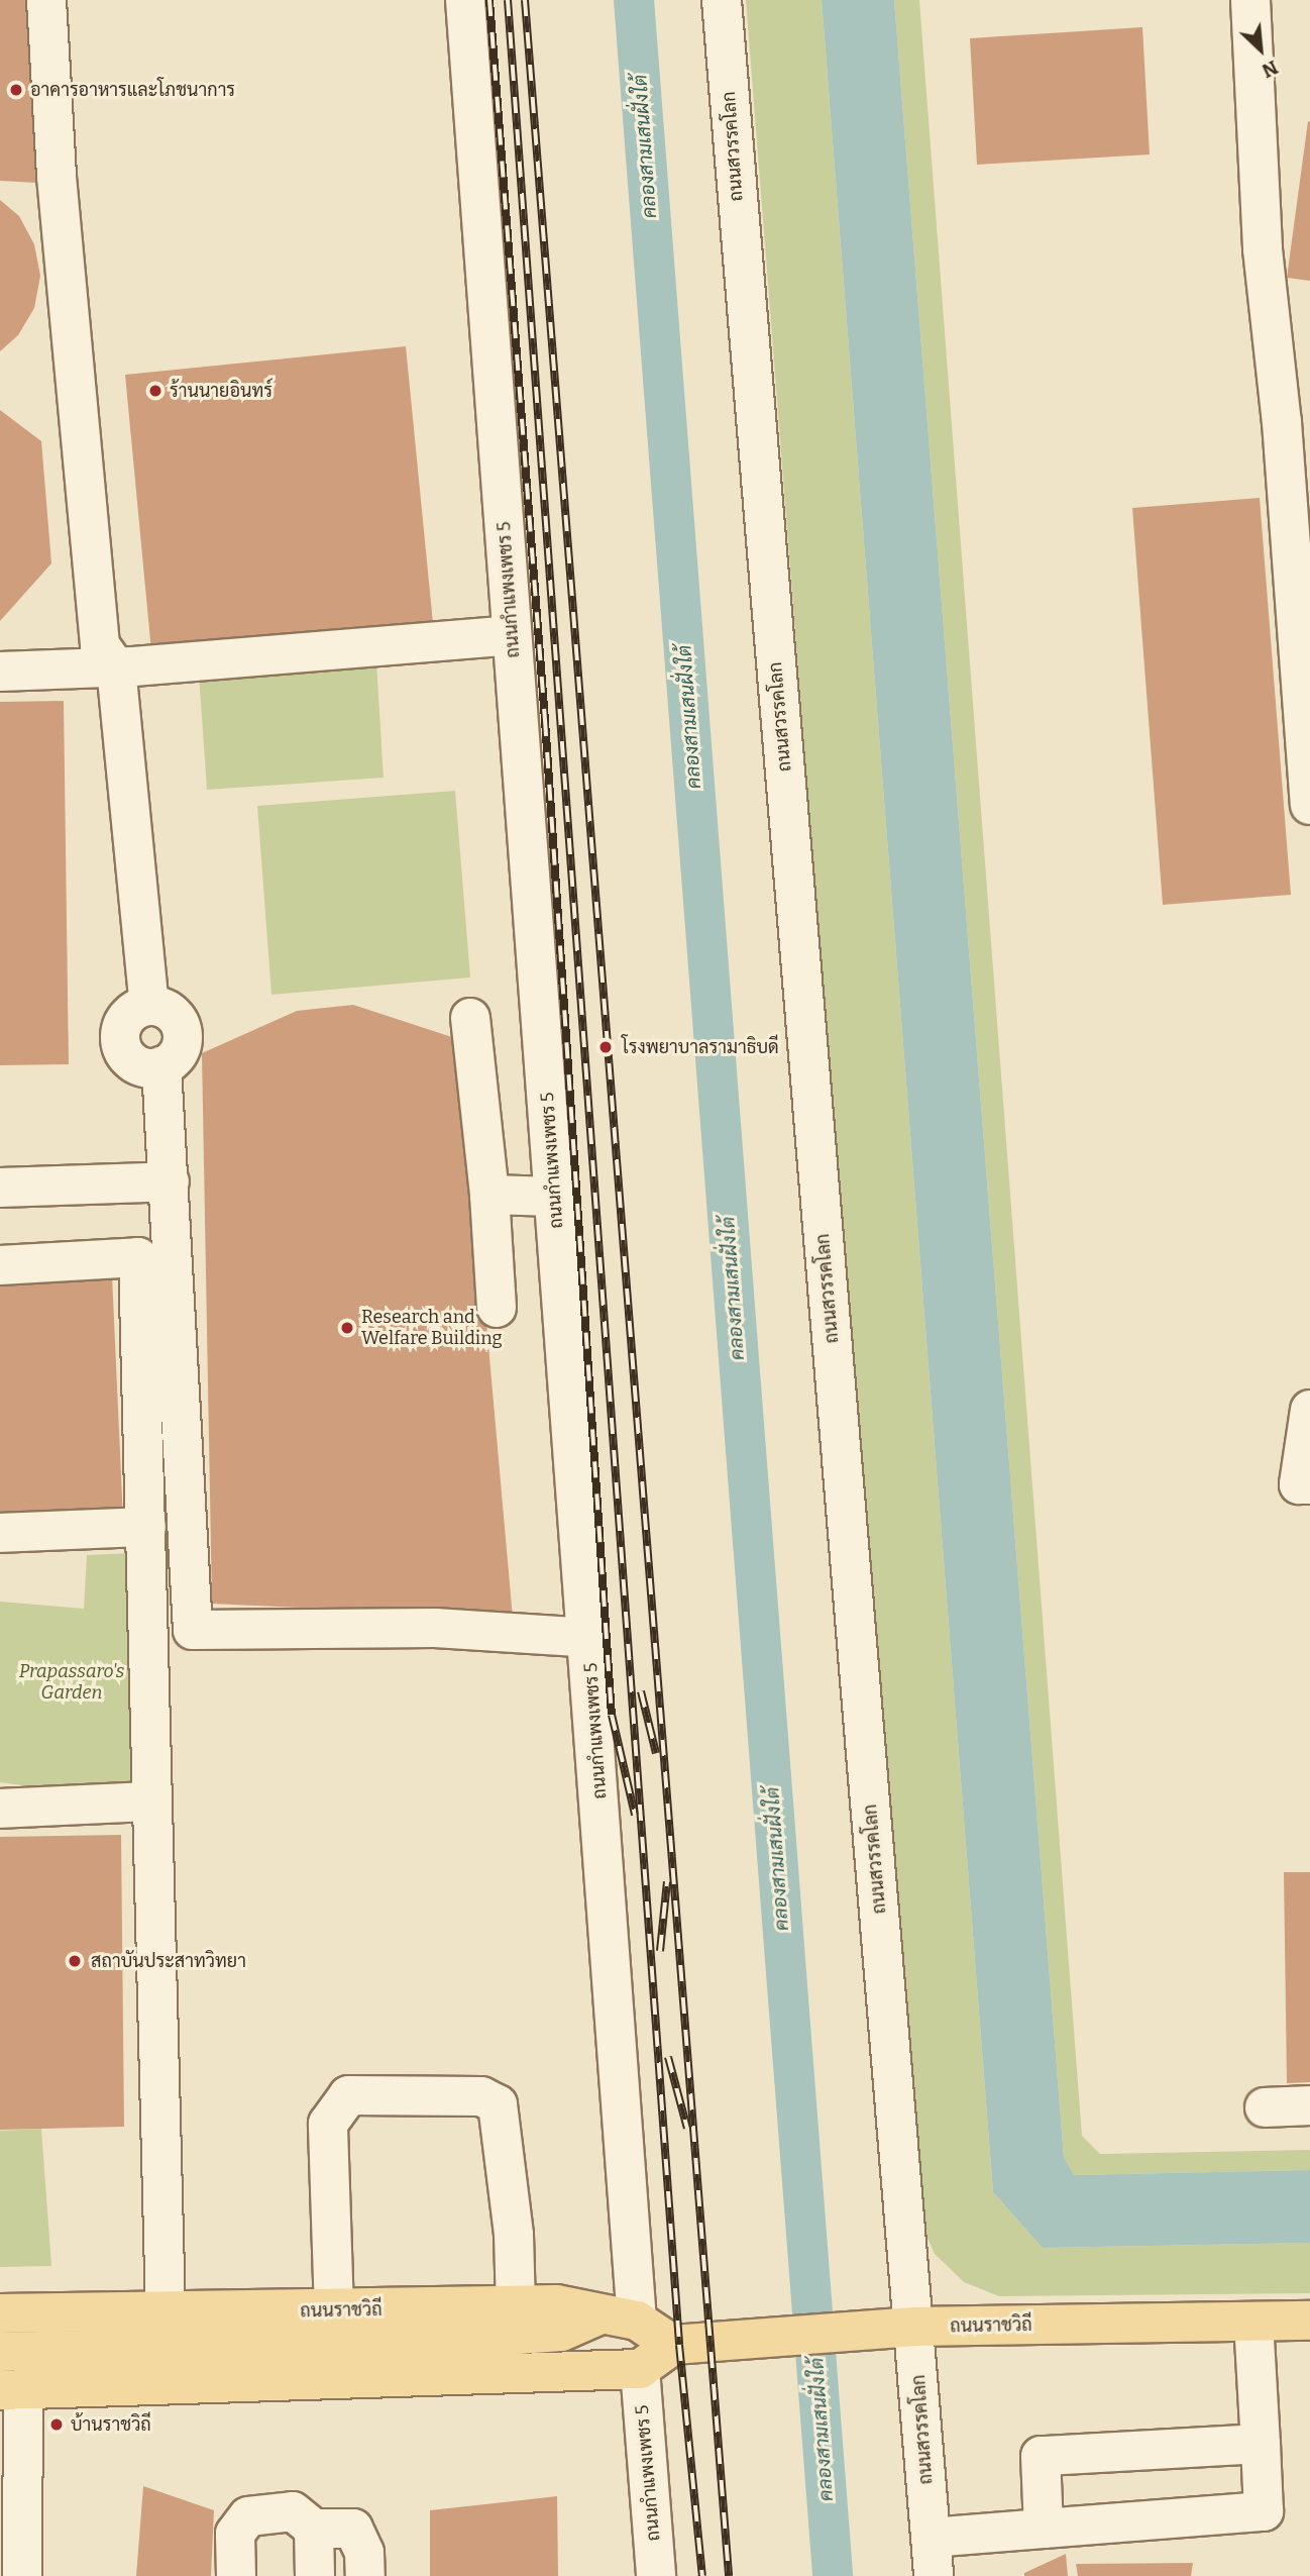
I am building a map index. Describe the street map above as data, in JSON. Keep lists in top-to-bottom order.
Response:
{
  "streets": {
    "main road": ["ถนนราชวิถี"],
    "street": ["ถนนสวรรคโลก", "ถนนกำแพงเพชร 5"]
  },
  "crossings": [
    ["ถนนสวรรคโลก", "ถนนราชวิถี"],
    ["ถนนกำแพงเพชร 5", "ถนนราชวิถี"]
  ],
  "water": ["คลองสามเสนฝั่งใต้"],
  "parks": ["Prapassaro's Garden"],
  "places": [
    "อาคารอาหารและโภชนาการ",
    "ร้านนายอินทร์",
    "โรงพยาบาลรามาธิบดี",
    "Research and Welfare Building",
    "สถาบันประสาทวิทยา",
    "บ้านราชวิถี"
  ],
  "north": "bottom right"
}
